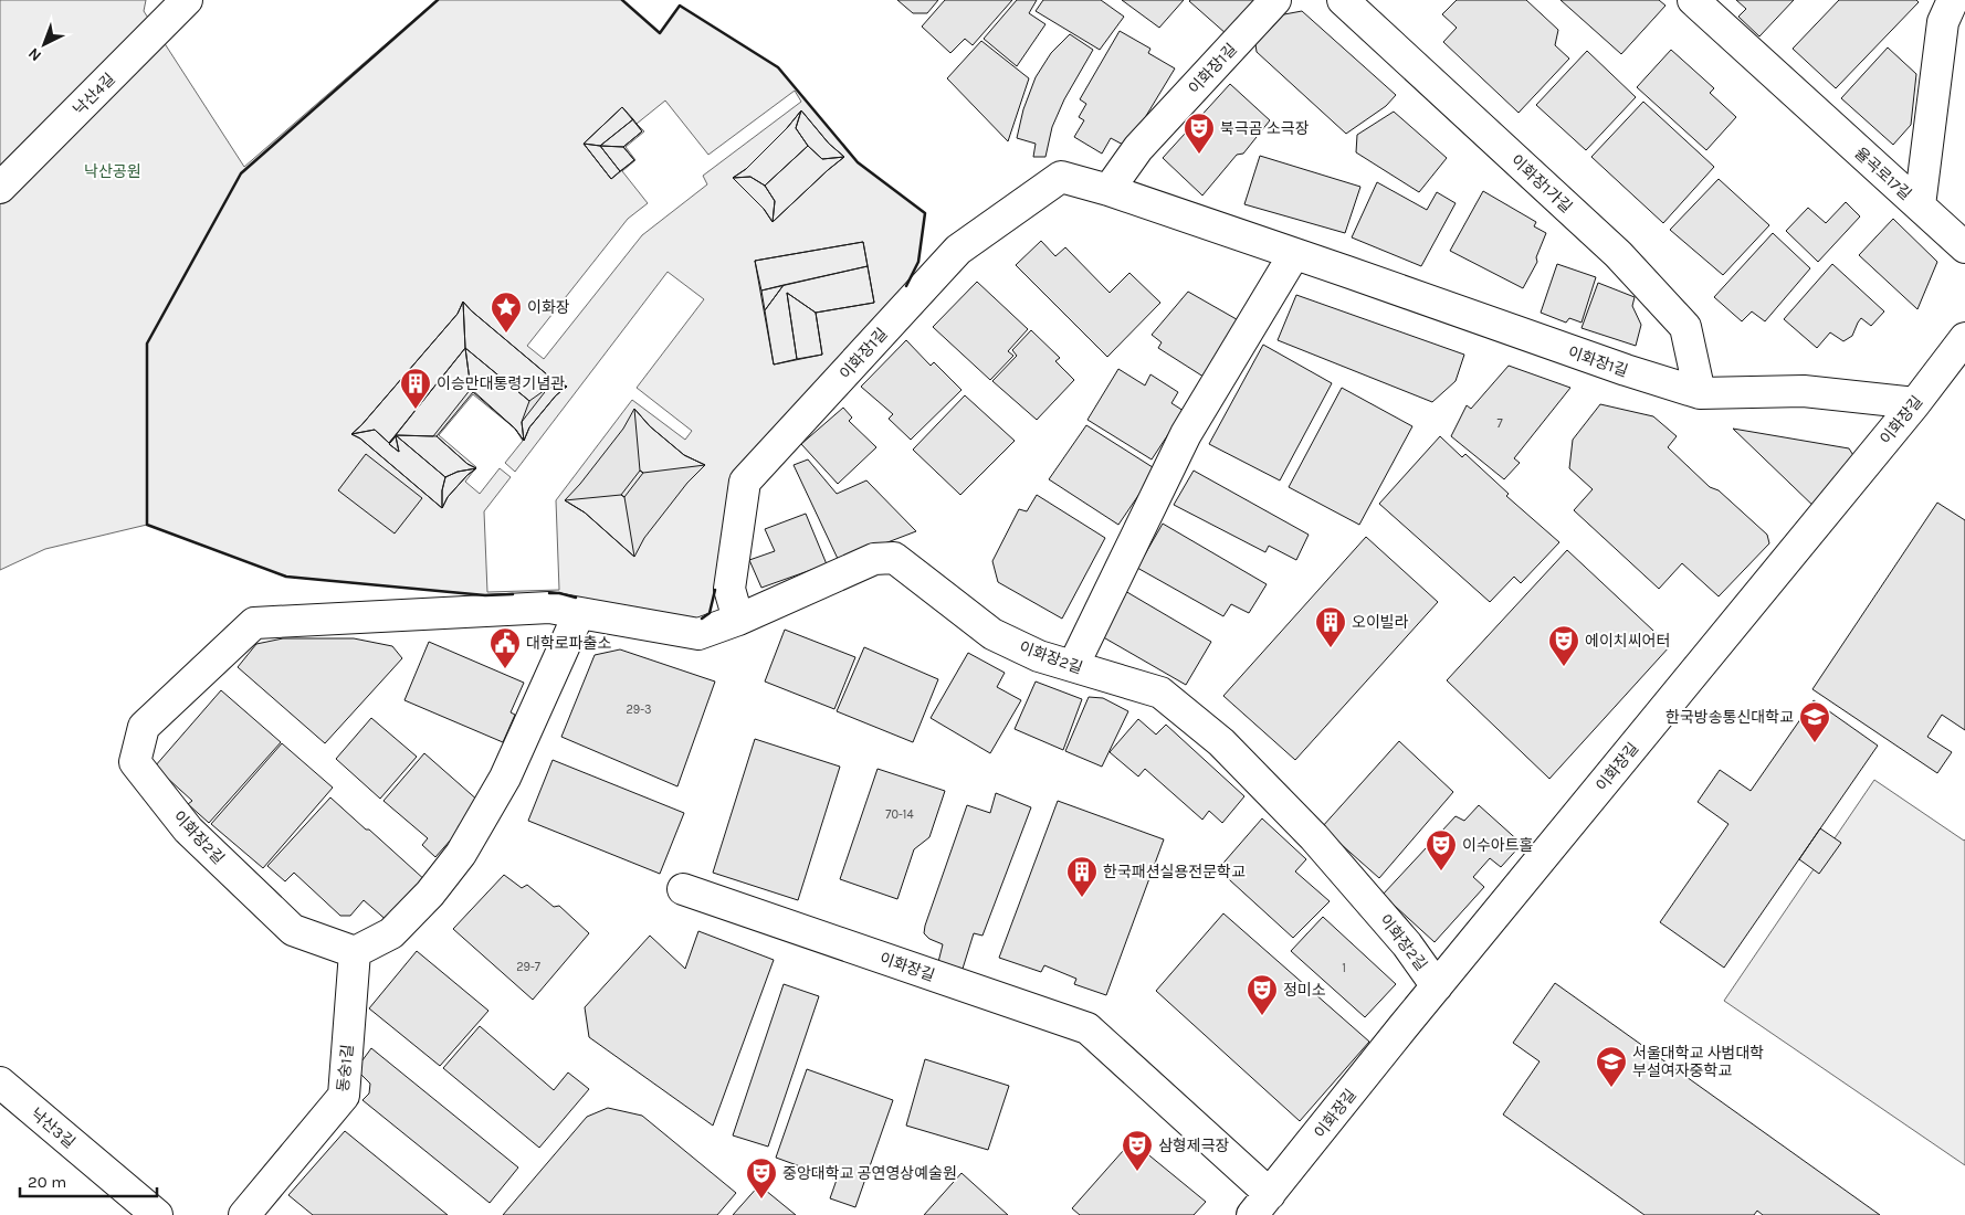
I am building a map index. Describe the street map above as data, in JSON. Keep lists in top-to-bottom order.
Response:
{
  "streets": {
    "street": [
      "이화장1길",
      "낙산4길",
      "율곡로17길",
      "이화장1가길",
      "이화장길",
      "이화장2길",
      "동숭1길",
      "낙산3길"
    ]
  },
  "crossings": [
    ["이화장1길", "이화장1가길"],
    ["이화장1길", "이화장길"],
    ["이화장1길", "이화장2길"],
    ["이화장길", "이화장2길"],
    ["이화장2길", "동숭1길"]
  ],
  "parks": ["낙산공원"],
  "places": {
    "theatre": [
      "북극곰 소극장",
      "에이치씨어터",
      "이수아트홀",
      "정미소",
      "삼형제극장",
      "중앙대학교 공연영상예술원"
    ],
    "place": ["이화장"],
    "building": ["이승만대통령기념관", "오이빌라", "한국패션실용전문학교"],
    "public building": ["대학로파출소"],
    "school or university": ["한국방송통신대학교", "서울대학교 사범대학 부설여자중학교"]
  },
  "house_numbers": [
    "7",
    "29-3",
    "70-14",
    "29-7",
    "1"
  ],
  "scale_bar": "20 m",
  "north": "bottom left"
}
